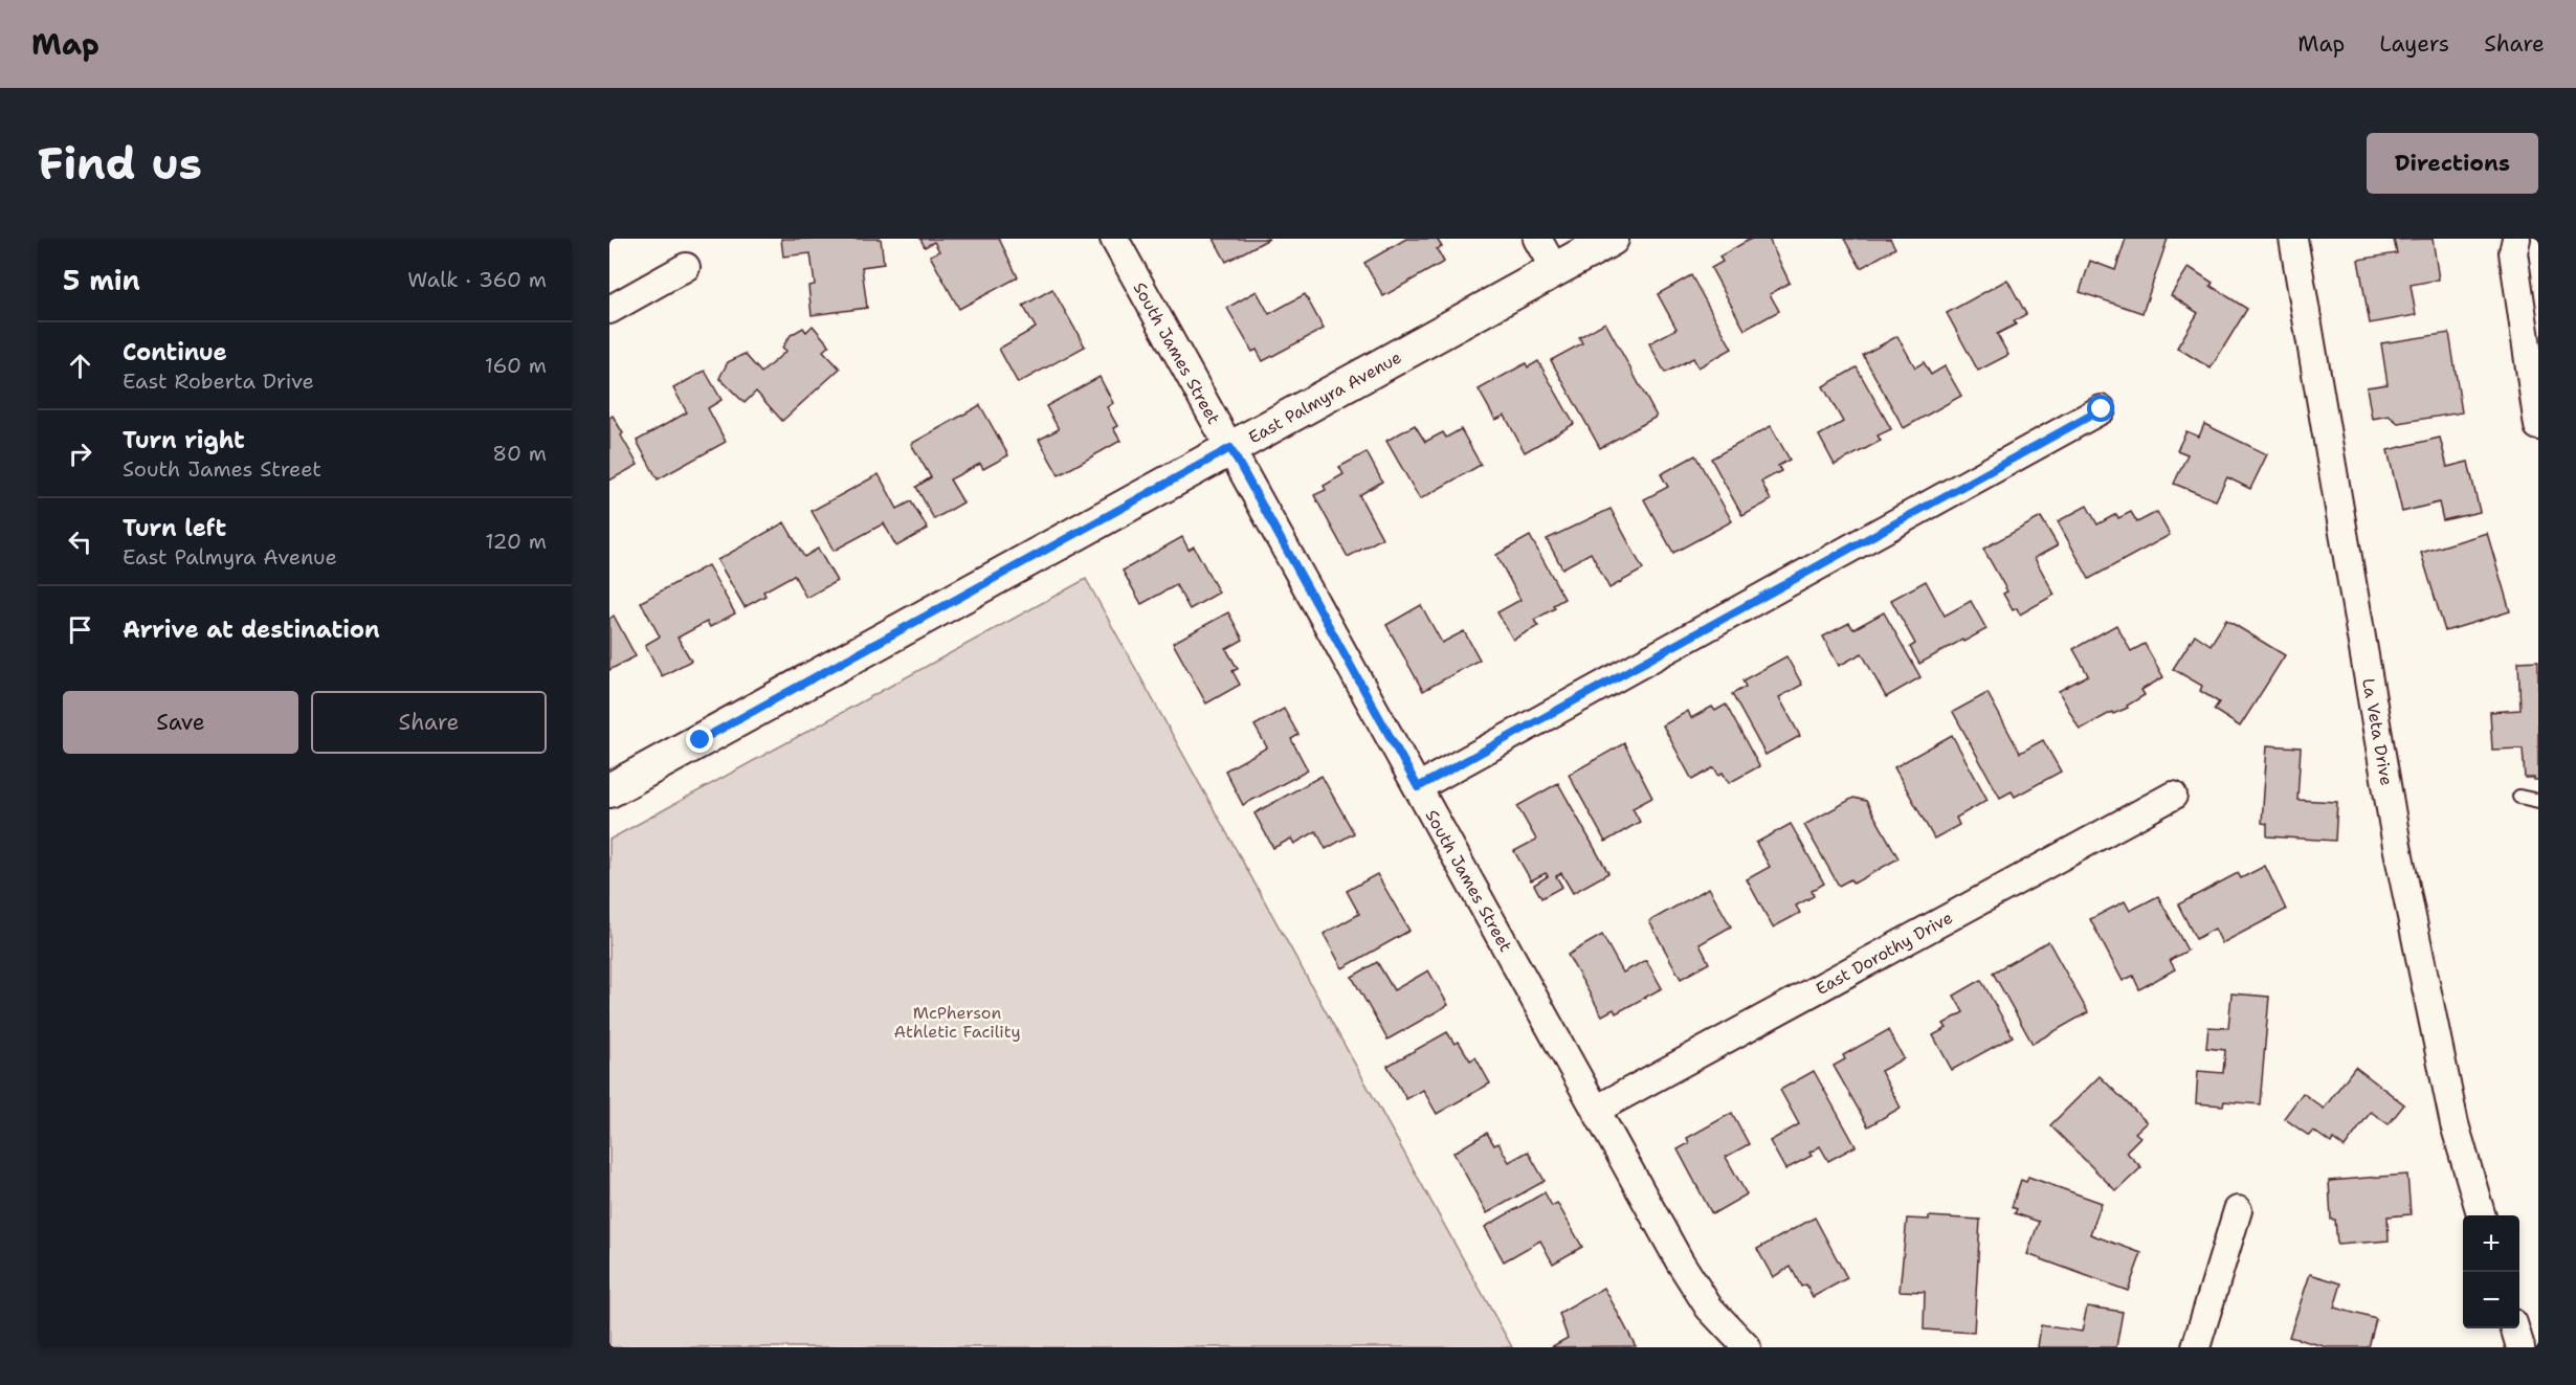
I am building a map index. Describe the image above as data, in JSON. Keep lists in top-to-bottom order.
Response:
{
  "streets": {
    "street": [
      "South James Street",
      "East Palmyra Avenue",
      "La Veta Drive",
      "East Dorothy Drive"
    ]
  },
  "crossings": [
    ["South James Street", "East Palmyra Avenue"],
    ["South James Street", "East Dorothy Drive"]
  ],
  "parks": ["McPherson Athletic Facility"],
  "page": {
    "header": "Map",
    "nav": ["Map", "Layers", "Share"],
    "buttons": [
      "Directions",
      ["Save", "Share"]
    ],
    "title": "Find us",
    "heading": ["5 min", "Walk · 360 m"],
    "list": [
      ["Continue", "East Roberta Drive", "160 m"],
      ["Turn right", "South James Street", "80 m"],
      ["Turn left", "East Palmyra Avenue", "120 m"],
      "Arrive at destination"
    ],
    "map_buttons": ["+", "−"]
  }
}
